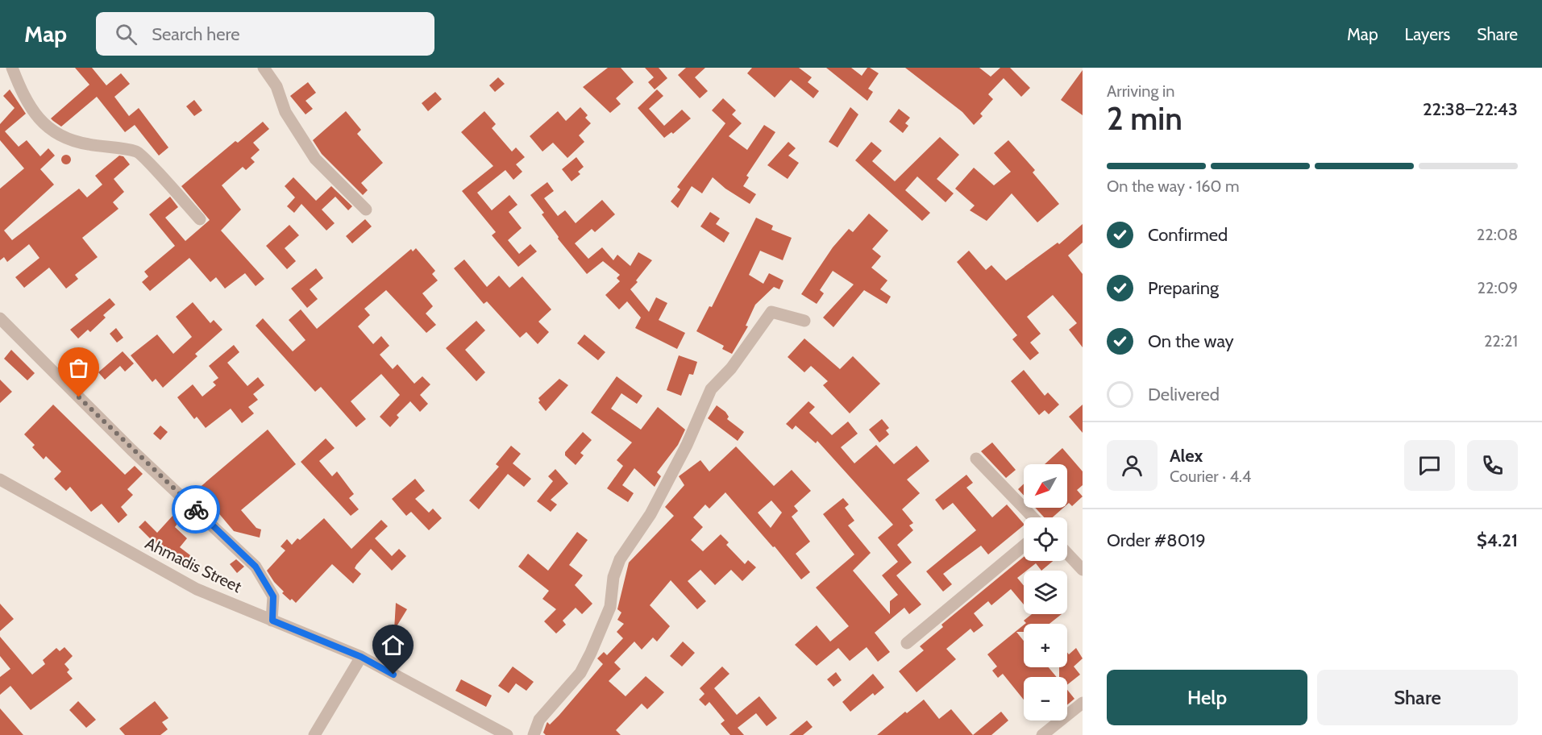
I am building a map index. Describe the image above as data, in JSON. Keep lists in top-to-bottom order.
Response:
{
  "streets": {
    "street": ["Ahmadis Street"]
  },
  "north": "bottom left",
  "page": {
    "header": "Map",
    "search": "Search here",
    "nav": ["Map", "Layers", "Share"],
    "heading": ["2 min", "Arriving in", "22:38–22:43"],
    "panel": [
      "Alex",
      "Courier · 4.4",
      "Order #8019",
      "$4.21"
    ],
    "bar": "On the way · 160 m",
    "list": [
      ["Confirmed", "22:08"],
      ["Preparing", "22:09"],
      ["On the way", "22:21"],
      "Delivered"
    ],
    "map_buttons": ["+", "−"],
    "buttons": ["Help", "Share"]
  }
}
